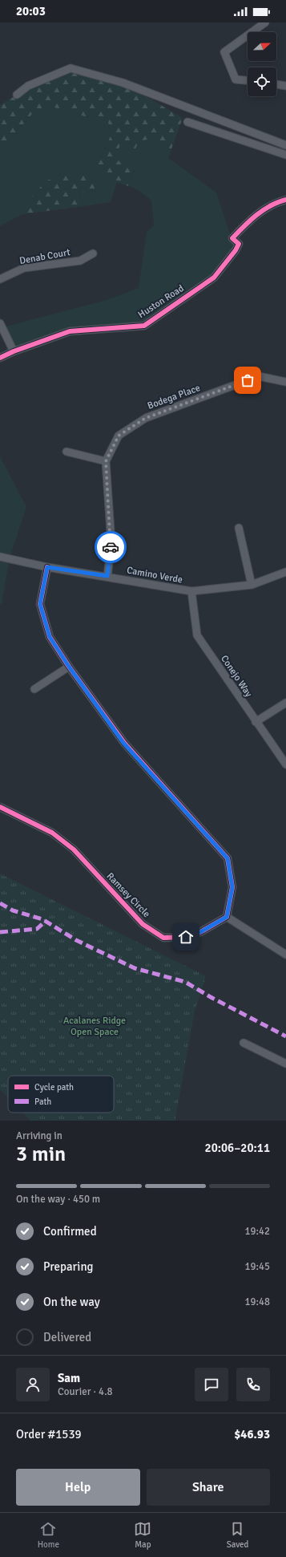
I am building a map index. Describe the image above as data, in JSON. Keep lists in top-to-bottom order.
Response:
{
  "streets": {
    "street": [
      "Denab Court",
      "Huston Road",
      "Bodega Place",
      "Camino Verde",
      "Conejo Way",
      "Ramsey Circle"
    ]
  },
  "crossings": [
    ["Camino Verde", "Conejo Way"]
  ],
  "parks": ["Acalanes Ridge Open Space"],
  "legend": ["Cycle path", "Path"],
  "north": "right",
  "page": {
    "status": "20:03",
    "heading": ["3 min", "Arriving in", "20:06–20:11"],
    "panel": [
      "Sam",
      "Courier · 4.8",
      "Order #1539",
      "$46.93"
    ],
    "bar": "On the way · 450 m",
    "list": [
      ["Confirmed", "19:42"],
      ["Preparing", "19:45"],
      ["On the way", "19:48"],
      "Delivered"
    ],
    "buttons": ["Help", "Share"],
    "tabs": ["Home", "Map", "Saved"]
  }
}
